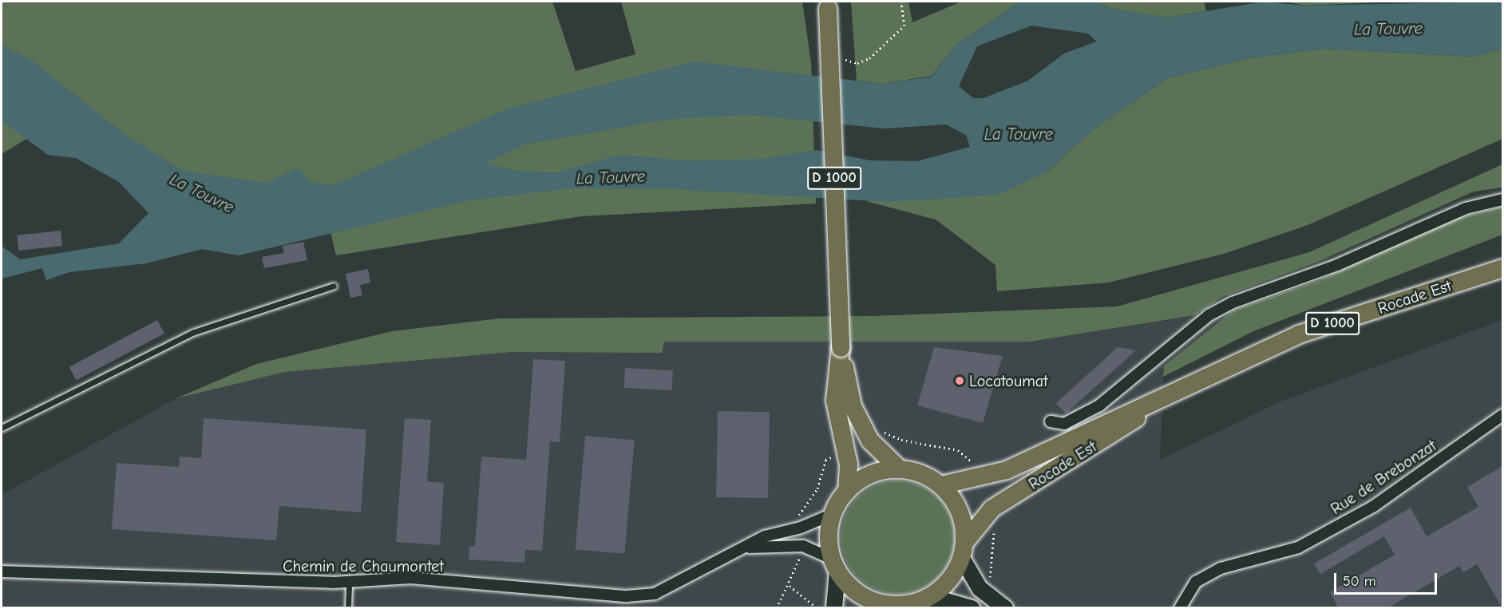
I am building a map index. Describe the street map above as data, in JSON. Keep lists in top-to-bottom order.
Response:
{
  "streets": {
    "main road": ["D 1000", "Rocade Est"],
    "street": ["Rue de Brebonzat", "Chemin de Chaumontet"]
  },
  "crossings": [
    ["D 1000", "Rocade Est"],
    ["D 1000", "Chemin de Chaumontet"],
    ["Rocade Est", "Chemin de Chaumontet"]
  ],
  "water": ["La Touvre"],
  "places": ["Locatoumat"],
  "scale_bar": "50 m"
}
